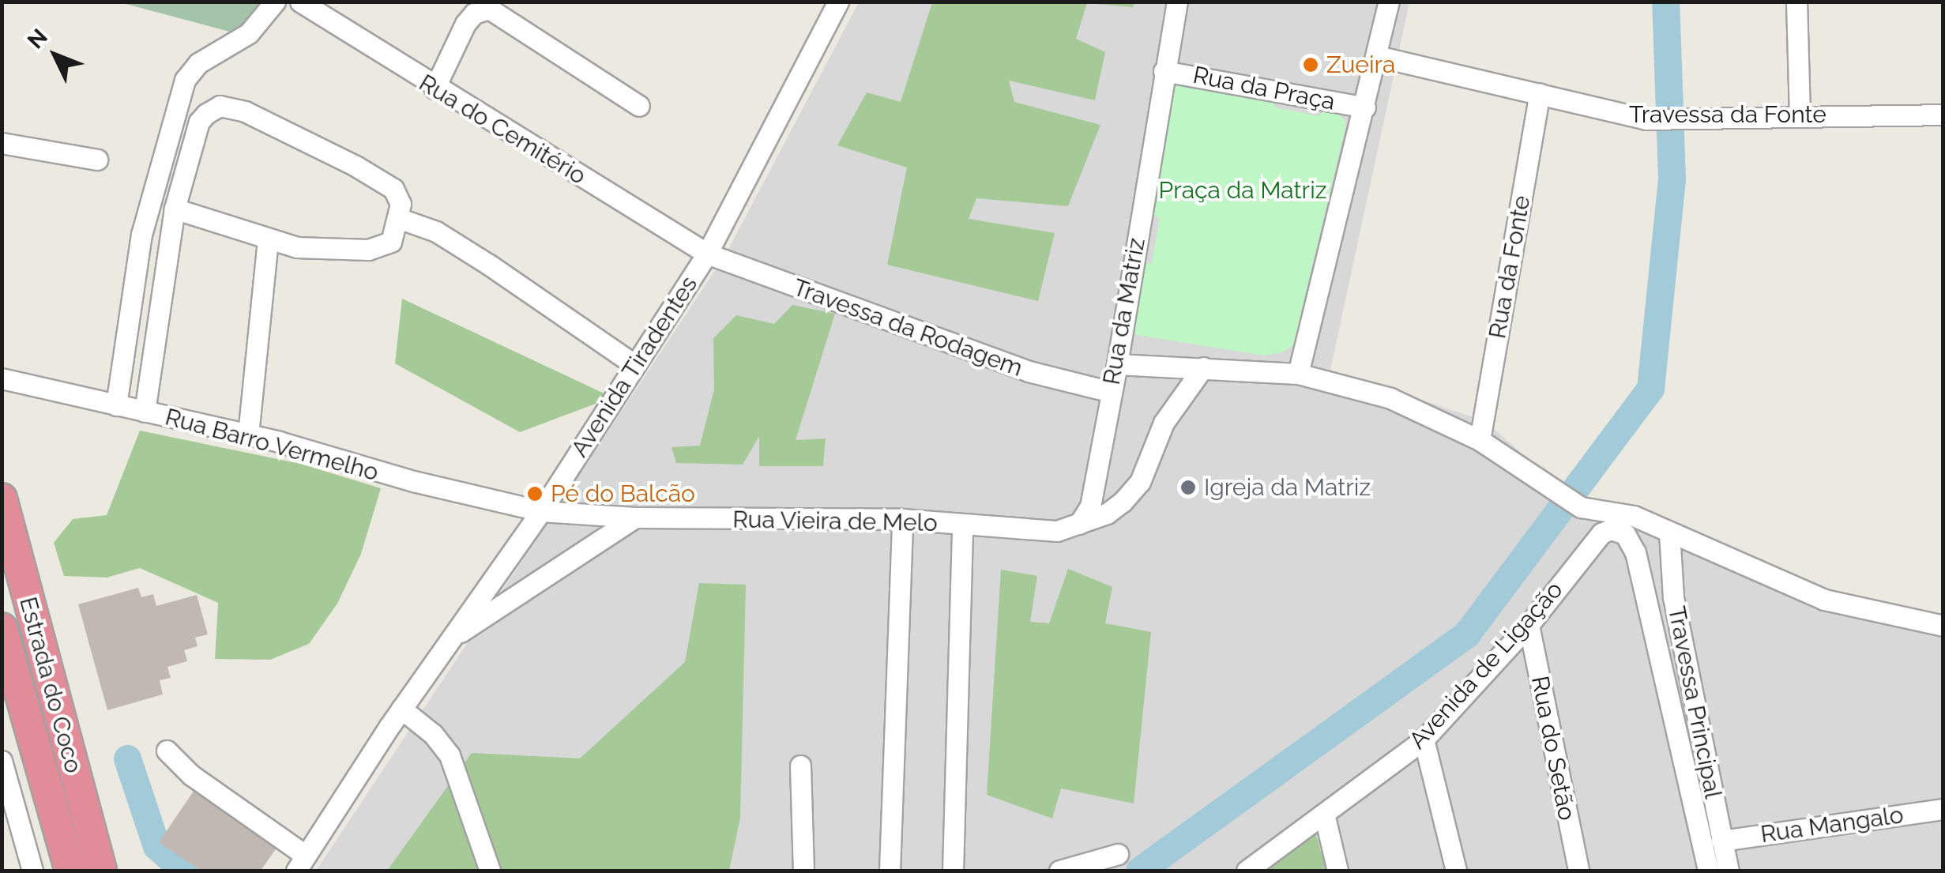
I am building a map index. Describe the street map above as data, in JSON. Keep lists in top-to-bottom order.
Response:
{
  "streets": {
    "highway": ["Estrada do Coco"],
    "street": [
      "Rua da Praça",
      "Travessa da Fonte",
      "Rua do Cemitério",
      "Rua da Fonte",
      "Rua da Matriz",
      "Travessa da Rodagem",
      "Avenida Tiradentes",
      "Rua Barro Vermelho",
      "Rua Vieira de Melo",
      "Avenida de Ligação",
      "Travessa Principal",
      "Rua do Setão",
      "Rua Mangalo"
    ]
  },
  "crossings": [
    ["Rua da Praça", "Rua da Matriz"],
    ["Travessa da Fonte", "Rua da Fonte"],
    ["Rua do Cemitério", "Travessa da Rodagem"],
    ["Rua do Cemitério", "Avenida Tiradentes"],
    ["Rua da Matriz", "Travessa da Rodagem"],
    ["Rua da Matriz", "Rua Vieira de Melo"],
    ["Travessa da Rodagem", "Avenida Tiradentes"],
    ["Avenida Tiradentes", "Rua Barro Vermelho"],
    ["Avenida Tiradentes", "Rua Vieira de Melo"],
    ["Rua Barro Vermelho", "Rua Vieira de Melo"],
    ["Avenida de Ligação", "Rua do Setão"],
    ["Travessa Principal", "Rua Mangalo"]
  ],
  "parks": ["Praça da Matriz"],
  "places": ["Zueira", "Igreja da Matriz", "Pé do Balcão"],
  "north": "top left"
}
